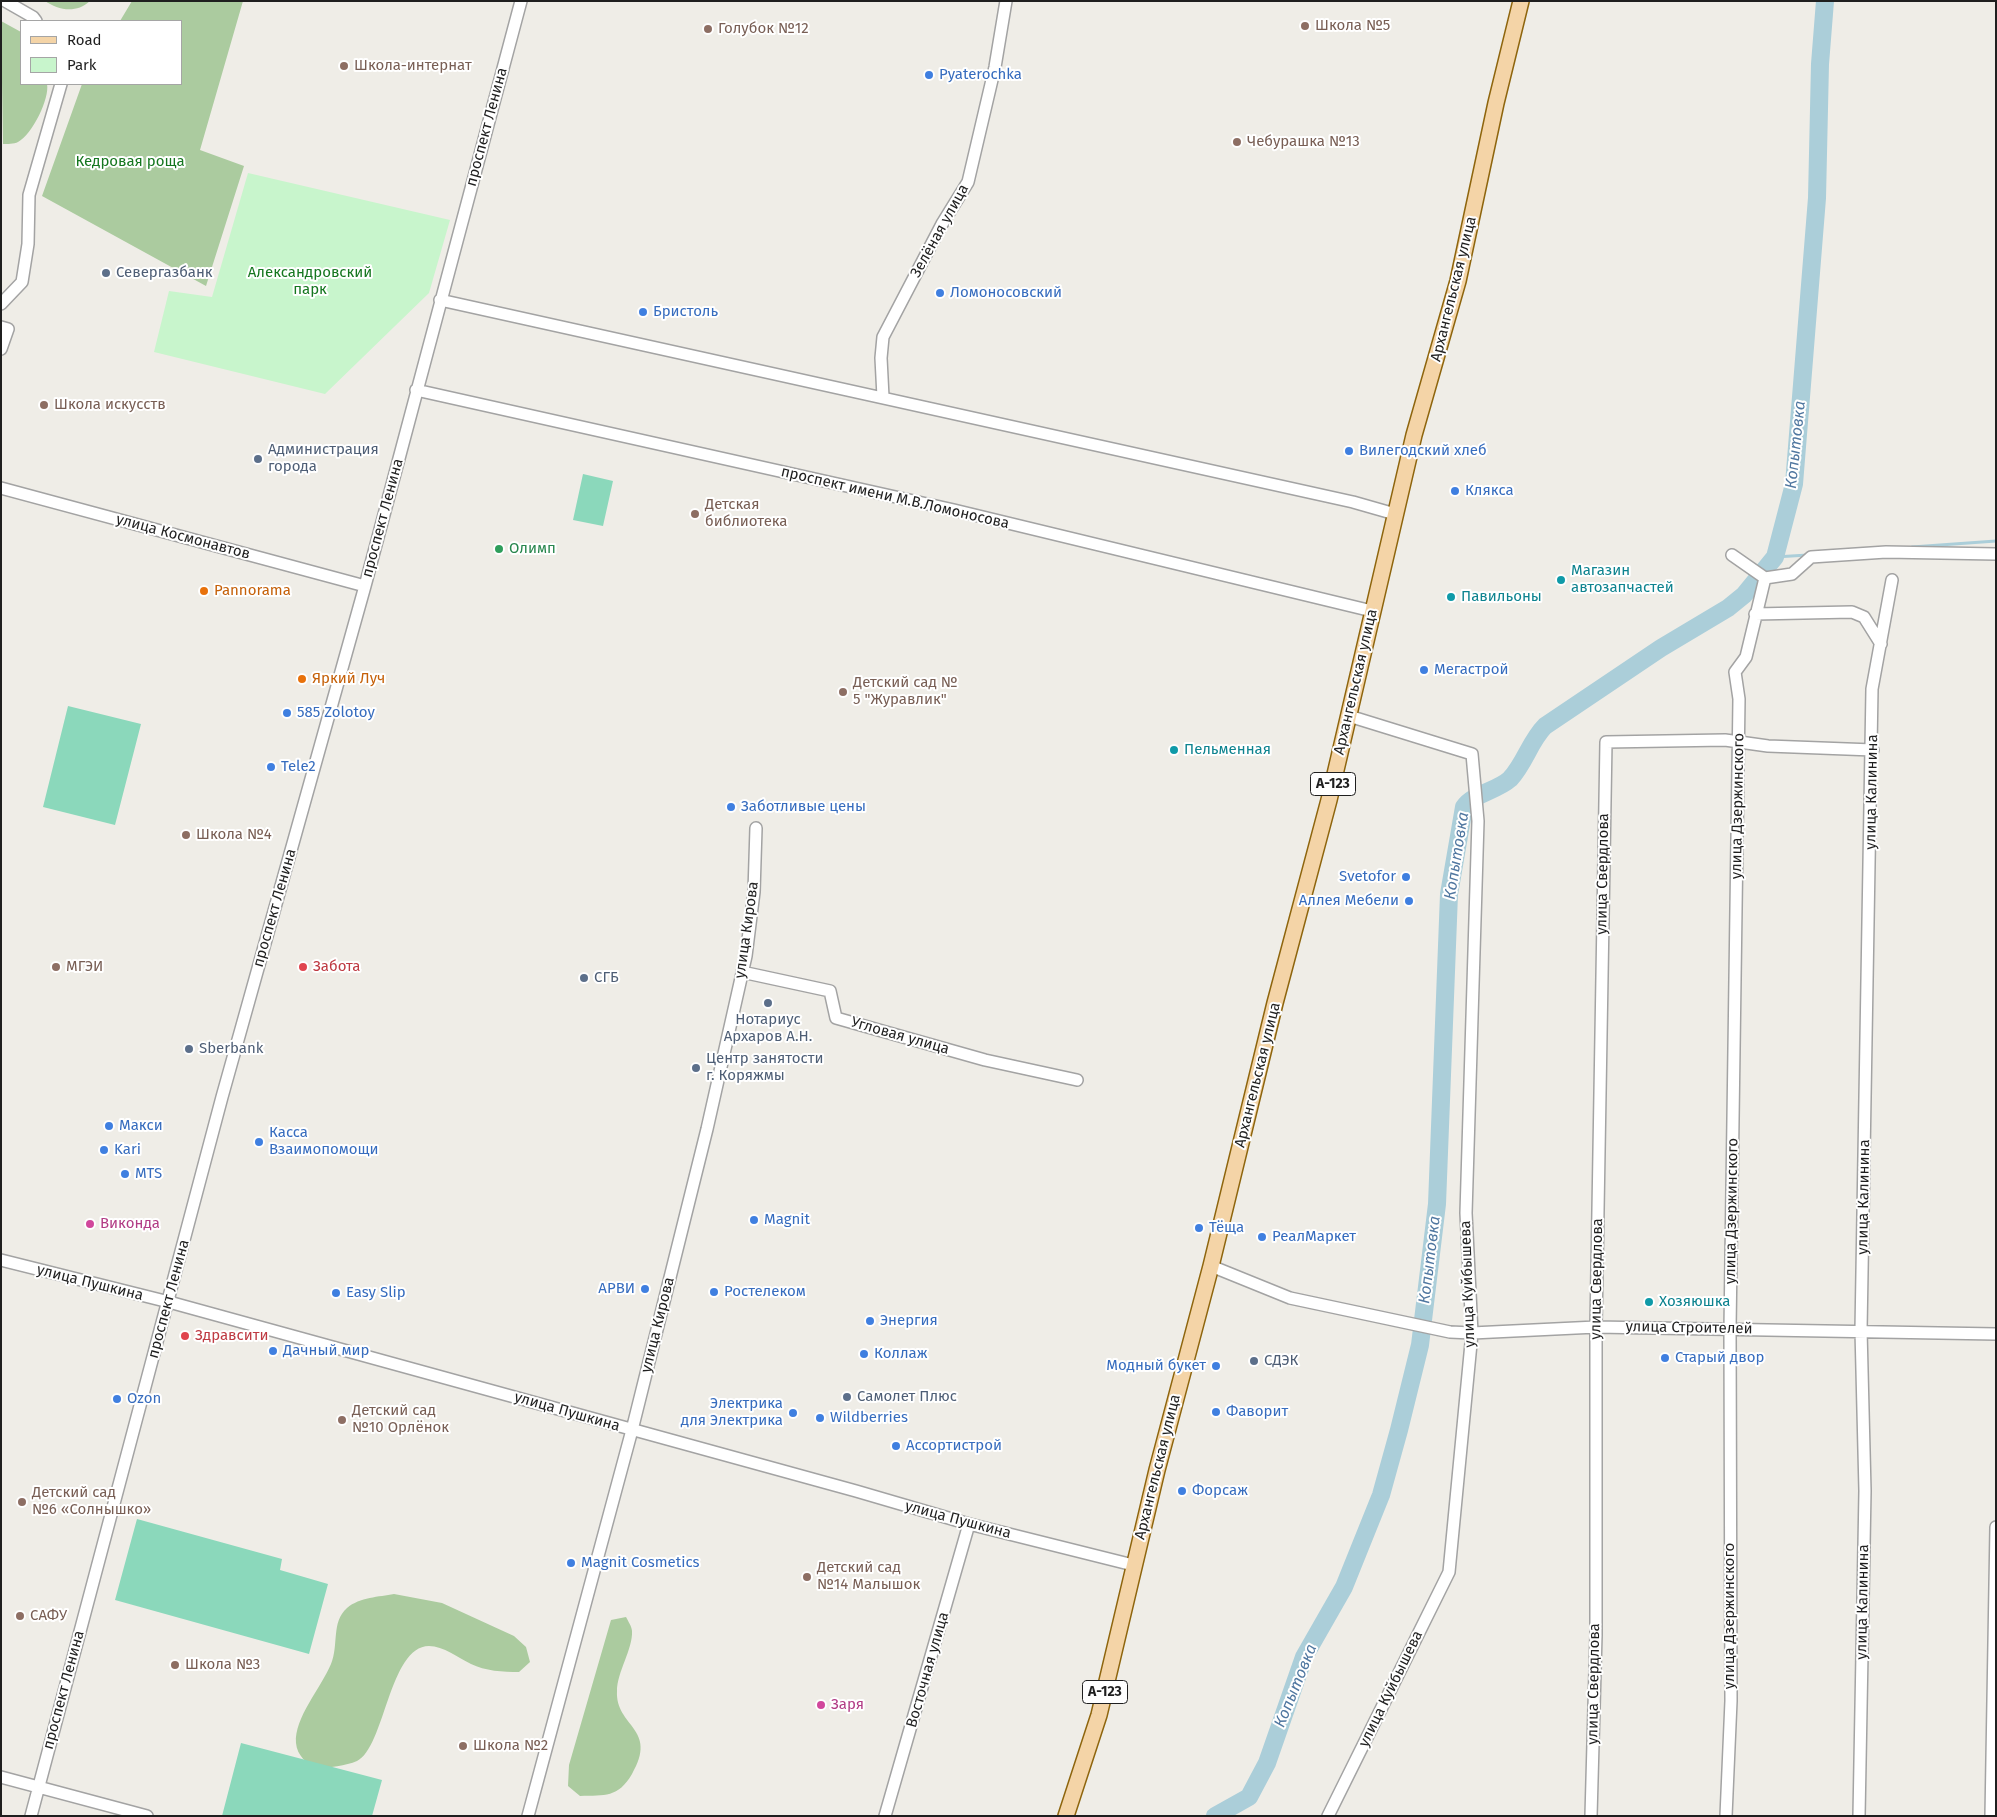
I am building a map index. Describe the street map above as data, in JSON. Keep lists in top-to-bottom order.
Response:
{
  "streets": {
    "main road": ["Архангельская улица", "А-123"],
    "street": [
      "проспект Ленина",
      "Зелёная улица",
      "проспект имени М.В.Ломоносова",
      "улица Космонавтов",
      "улица Калинина",
      "улица Дзержинского",
      "улица Свердлова",
      "улица Кирова",
      "Угловая улица",
      "улица Пушкина",
      "улица Куйбышева",
      "улица Строителей",
      "Восточная улица"
    ]
  },
  "crossings": [
    ["проспект Ленина", "проспект имени М.В.Ломоносова"],
    ["проспект Ленина", "улица Космонавтов"],
    ["проспект Ленина", "улица Пушкина"],
    ["Архангельская улица", "проспект имени М.В.Ломоносова"],
    ["Архангельская улица", "А-123"],
    ["Архангельская улица", "улица Пушкина"],
    ["Архангельская улица", "улица Куйбышева"],
    ["Архангельская улица", "улица Строителей"],
    ["А-123", "улица Пушкина"],
    ["улица Калинина", "улица Строителей"],
    ["улица Дзержинского", "улица Свердлова"],
    ["улица Дзержинского", "улица Строителей"],
    ["улица Свердлова", "улица Строителей"],
    ["улица Кирова", "Угловая улица"],
    ["улица Кирова", "улица Пушкина"],
    ["улица Пушкина", "Восточная улица"],
    ["улица Куйбышева", "улица Строителей"]
  ],
  "water": ["Копытовка"],
  "parks": ["Кедровая роща", "Александровский парк"],
  "places": [
    "Школа №5",
    "Голубок №12",
    "Школа-интернат",
    "Pyaterochka",
    "Чебурашка №13",
    "Севергазбанк",
    "Ломоносовский",
    "Бристоль",
    "Школа искусcтв",
    "Вилегодский хлеб",
    "Администрация города",
    "Клякса",
    "Детская библиотека",
    "Олимп",
    "Магазин автозапчастей",
    "Pannorama",
    "Павильоны",
    "Мегастрой",
    "Яркий Луч",
    "Детский сад № 5 \"Журавлик\"",
    "585 Zolotoy",
    "Пельменная",
    "Tele2",
    "Заботливые цены",
    "Школа №4",
    "Svetofor",
    "Аллея Мебели",
    "МГЭИ",
    "Забота",
    "СГБ",
    "Нотариус Архаров А.Н.",
    "Sberbank",
    "Центр занятости г. Коряжмы",
    "Макси",
    "Касса Взаимопомощи",
    "Kari",
    "MTS",
    "Magnit",
    "Виконда",
    "Тёща",
    "РеалМаркет",
    "АРВИ",
    "Ростелеком",
    "Easy Slip",
    "Хозяюшка",
    "Энергия",
    "Здравсити",
    "Дачный мир",
    "Коллаж",
    "Старый двор",
    "СДЭК",
    "Модный букет",
    "Самолет Плюс",
    "Ozon",
    "Фаворит",
    "Электрика для Электрика",
    "Wildberries",
    "Детский сад №10 Орлёнок",
    "Ассортистрой",
    "Форсаж",
    "Детский сад №6 «Солнышко»",
    "Magnit Cosmetics",
    "Детский сад №14 Малышок",
    "САФУ",
    "Школа №3",
    "Заря",
    "Школа №2"
  ],
  "legend": ["Road", "Park"]
}
